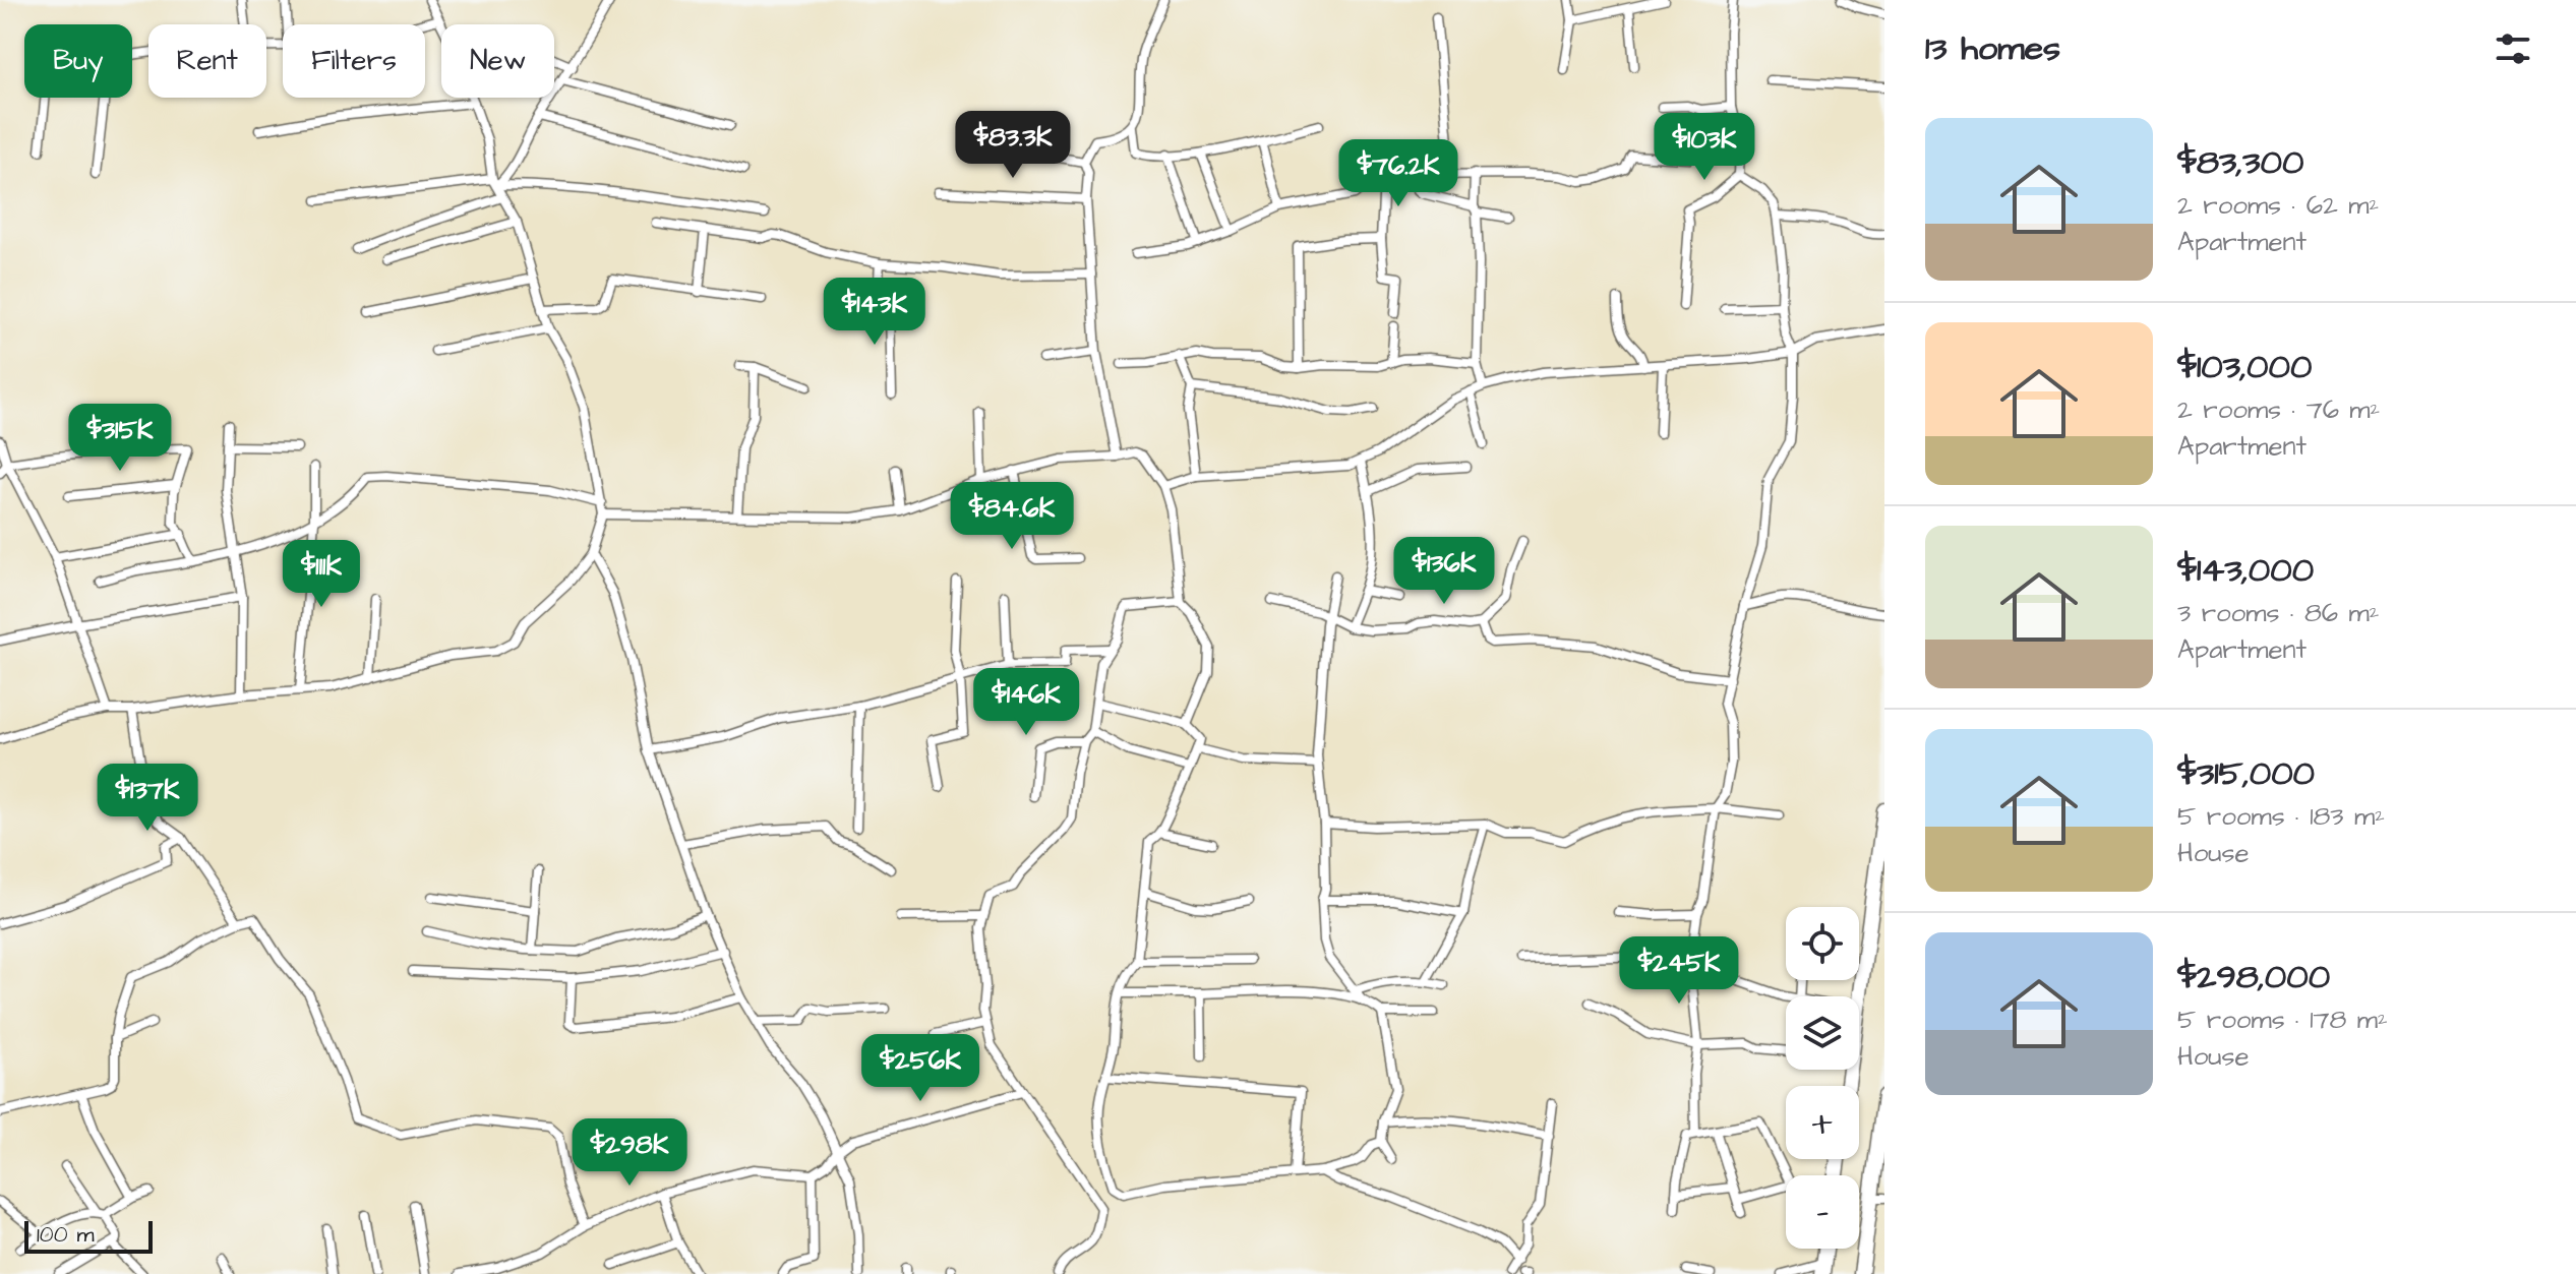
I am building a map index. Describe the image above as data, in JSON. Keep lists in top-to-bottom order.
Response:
{
  "scale_bar": "100 m",
  "page": {
    "heading": "13 homes",
    "chip": [
      "Buy",
      "Rent",
      "Filters",
      "New"
    ],
    "list": [
      {
        "name": "$83,300",
        "note": "2 rooms · 62 m² · Apartment"
      },
      {
        "name": "$103,000",
        "note": "2 rooms · 76 m² · Apartment"
      },
      {
        "name": "$143,000",
        "note": "3 rooms · 86 m² · Apartment"
      },
      {
        "name": "$315,000",
        "note": "5 rooms · 183 m² · House"
      },
      {
        "name": "$298,000",
        "note": "5 rooms · 178 m² · House"
      }
    ],
    "price": [
      "$83.3K",
      "$103K",
      "$76.2K",
      "$143K",
      "$315K",
      "$84.6K",
      "$136K",
      "$111K",
      "$146K",
      "$137K",
      "$245K",
      "$256K",
      "$298K"
    ],
    "map_buttons": ["+", "−"],
    "scale": "100 m"
  }
}
